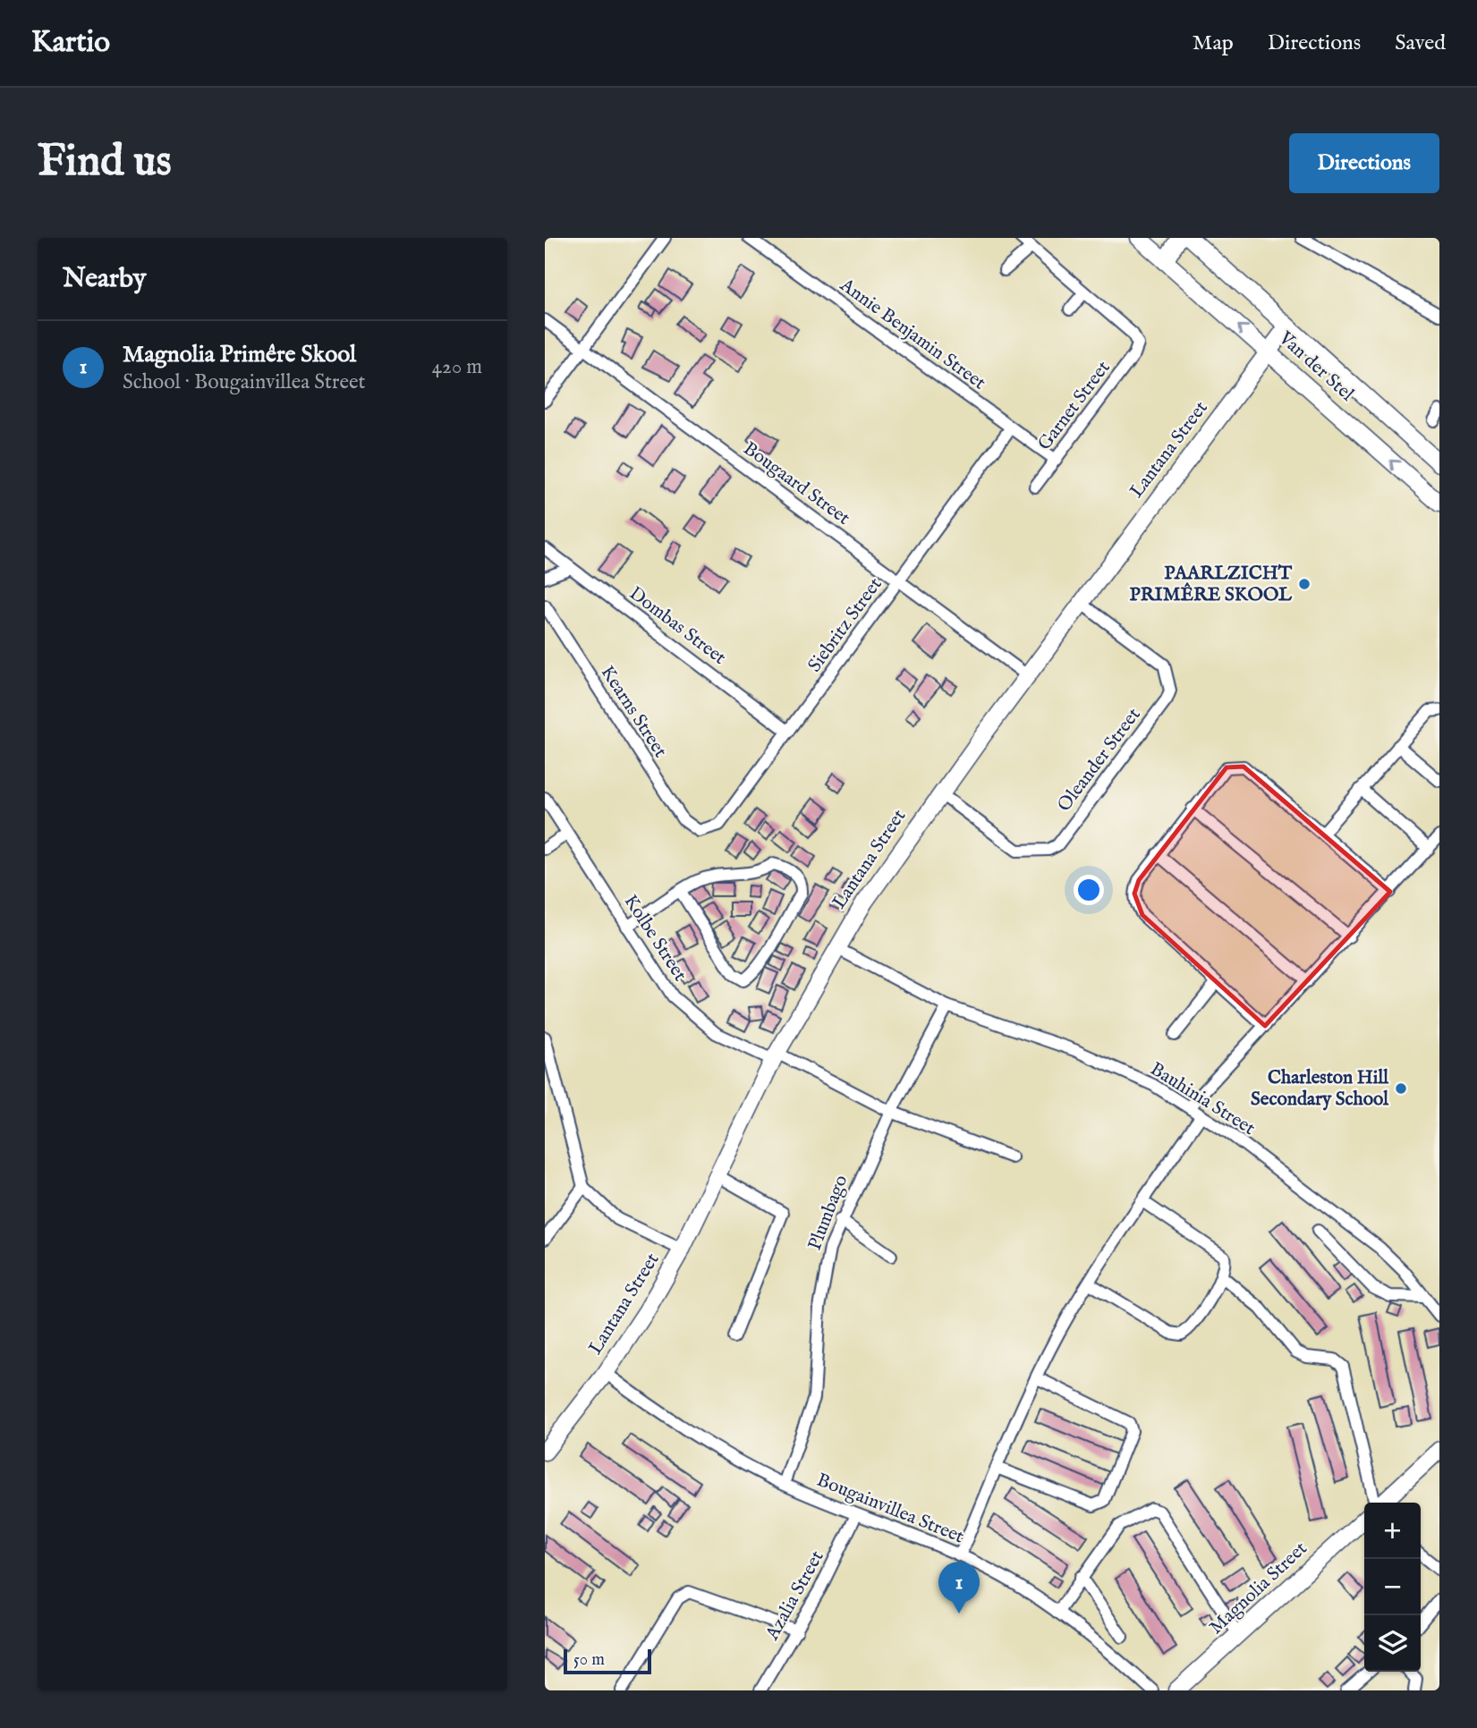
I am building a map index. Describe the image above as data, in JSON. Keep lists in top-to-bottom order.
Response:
{
  "streets": {
    "street": [
      "Annie Benjamin Street",
      "Van der Stel",
      "Garnet Street",
      "Lantana Street",
      "Bougaard Street",
      "Siebritz Street",
      "Dombas Street",
      "Kearns Street",
      "Oleander Street",
      "Kolbe Street",
      "Bauhinia Street",
      "Plumbago",
      "Bougainvillea Street",
      "Magnolia Street",
      "Azalia Street"
    ]
  },
  "crossings": [
    ["Annie Benjamin Street", "Garnet Street"],
    ["Annie Benjamin Street", "Siebritz Street"],
    ["Van der Stel", "Lantana Street"],
    ["Lantana Street", "Bougaard Street"],
    ["Lantana Street", "Oleander Street"],
    ["Lantana Street", "Kolbe Street"],
    ["Lantana Street", "Bauhinia Street"],
    ["Lantana Street", "Bougainvillea Street"],
    ["Bougaard Street", "Siebritz Street"],
    ["Siebritz Street", "Dombas Street"],
    ["Siebritz Street", "Kearns Street"],
    ["Kolbe Street", "Plumbago"],
    ["Bauhinia Street", "Plumbago"],
    ["Plumbago", "Bougainvillea Street"],
    ["Bougainvillea Street", "Azalia Street"]
  ],
  "places": ["PAARLZICHT PRIMÊRE SKOOL", "Charleston Hill Secondary School"],
  "scale_bar": "50 m",
  "page": {
    "header": "Kartio",
    "nav": ["Map", "Directions", "Saved"],
    "buttons": "Directions",
    "title": "Find us",
    "heading": "Nearby",
    "list": [
      {
        "mark": "1",
        "name": "Magnolia Primêre Skool",
        "note": "School · Bougainvillea Street",
        "value": "420 m"
      }
    ],
    "map_buttons": ["+", "−"],
    "pins": "1",
    "scale": "50 m"
  }
}
